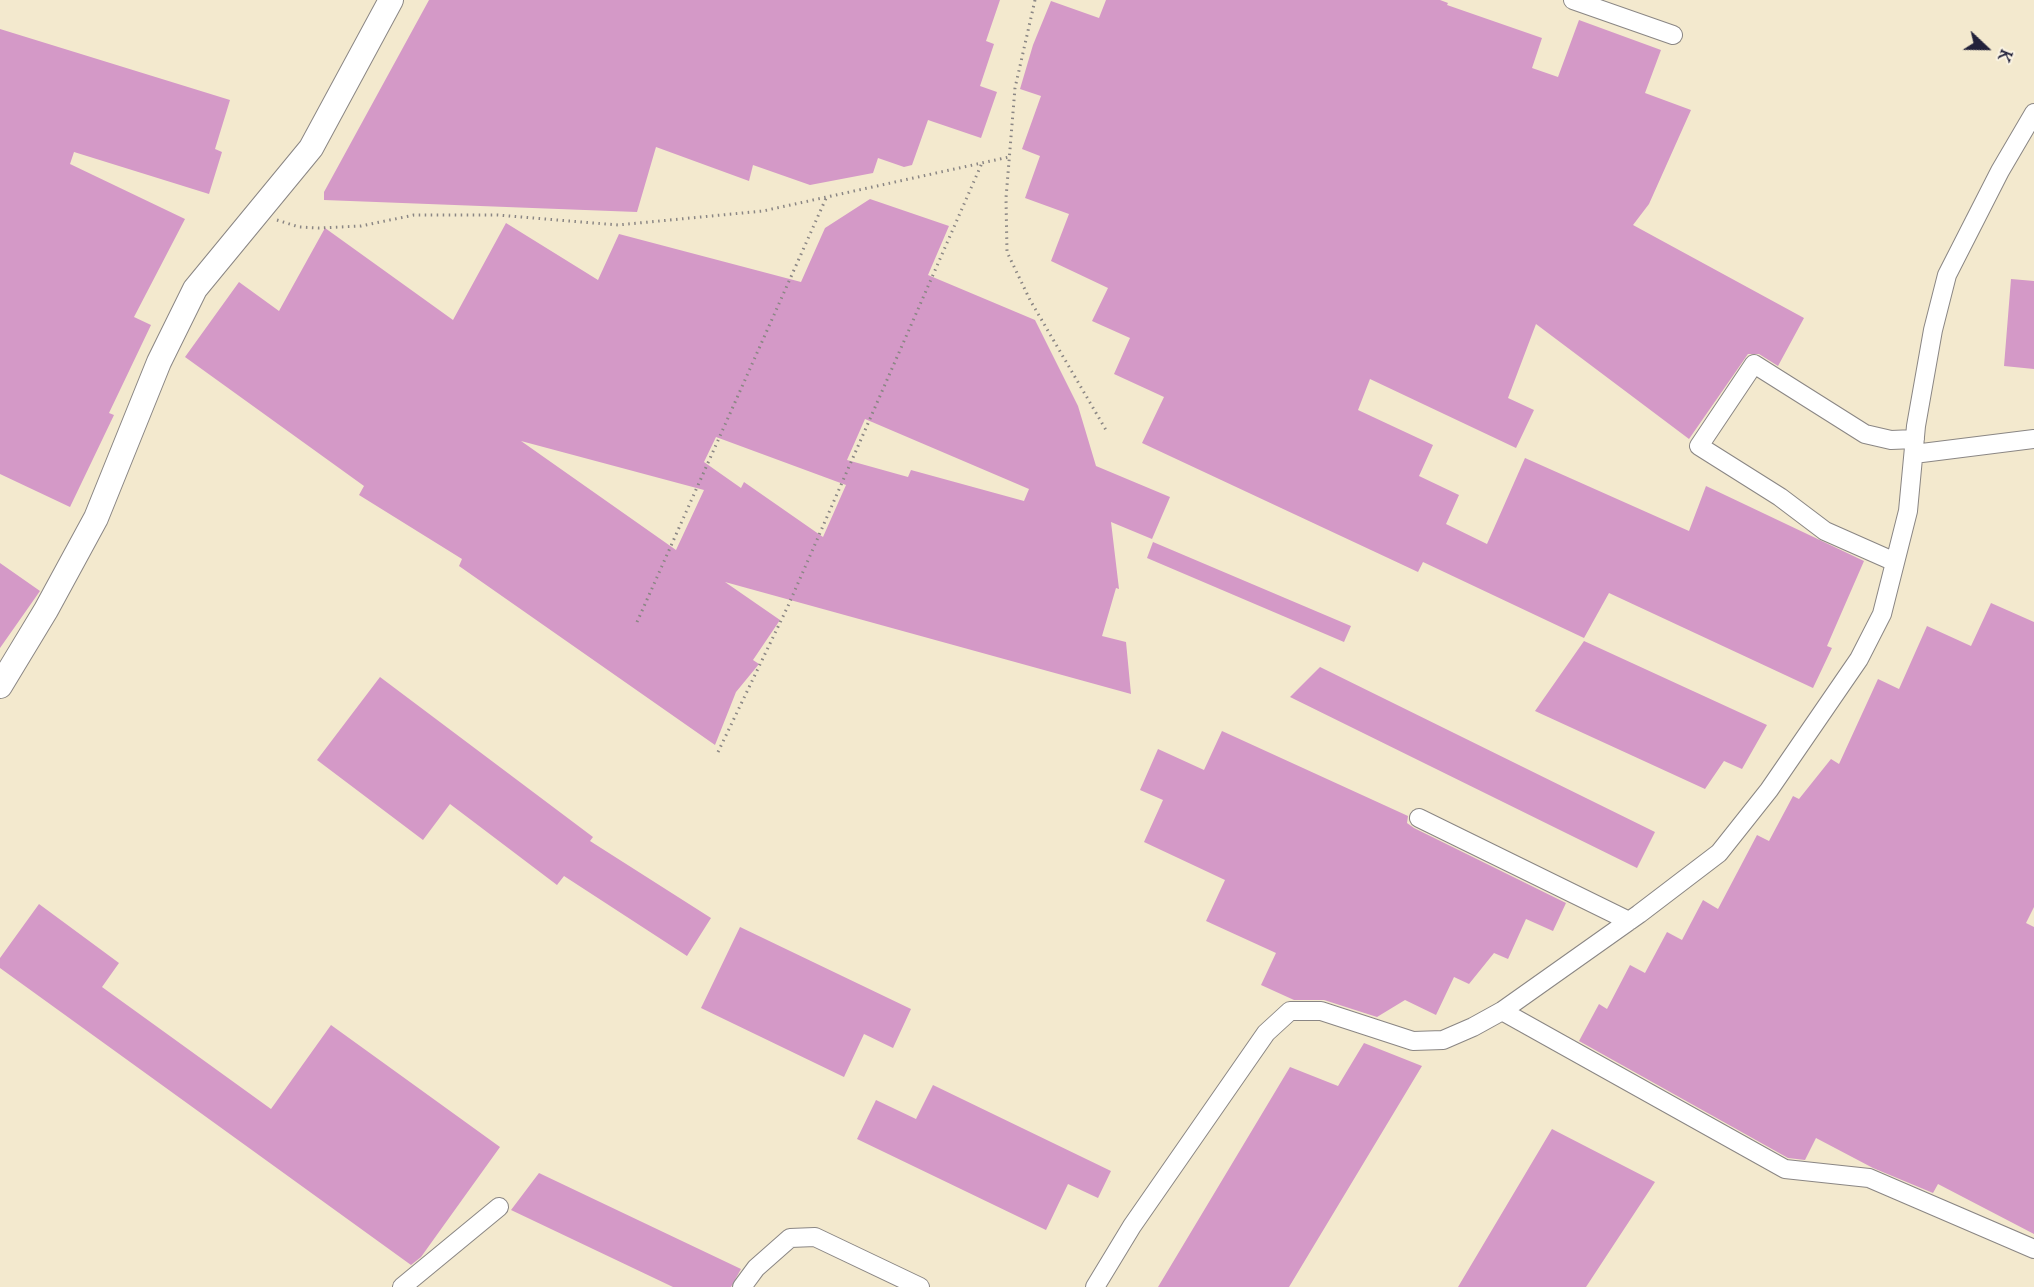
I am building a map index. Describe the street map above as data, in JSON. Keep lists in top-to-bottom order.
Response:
{
  "north": "right"
}
